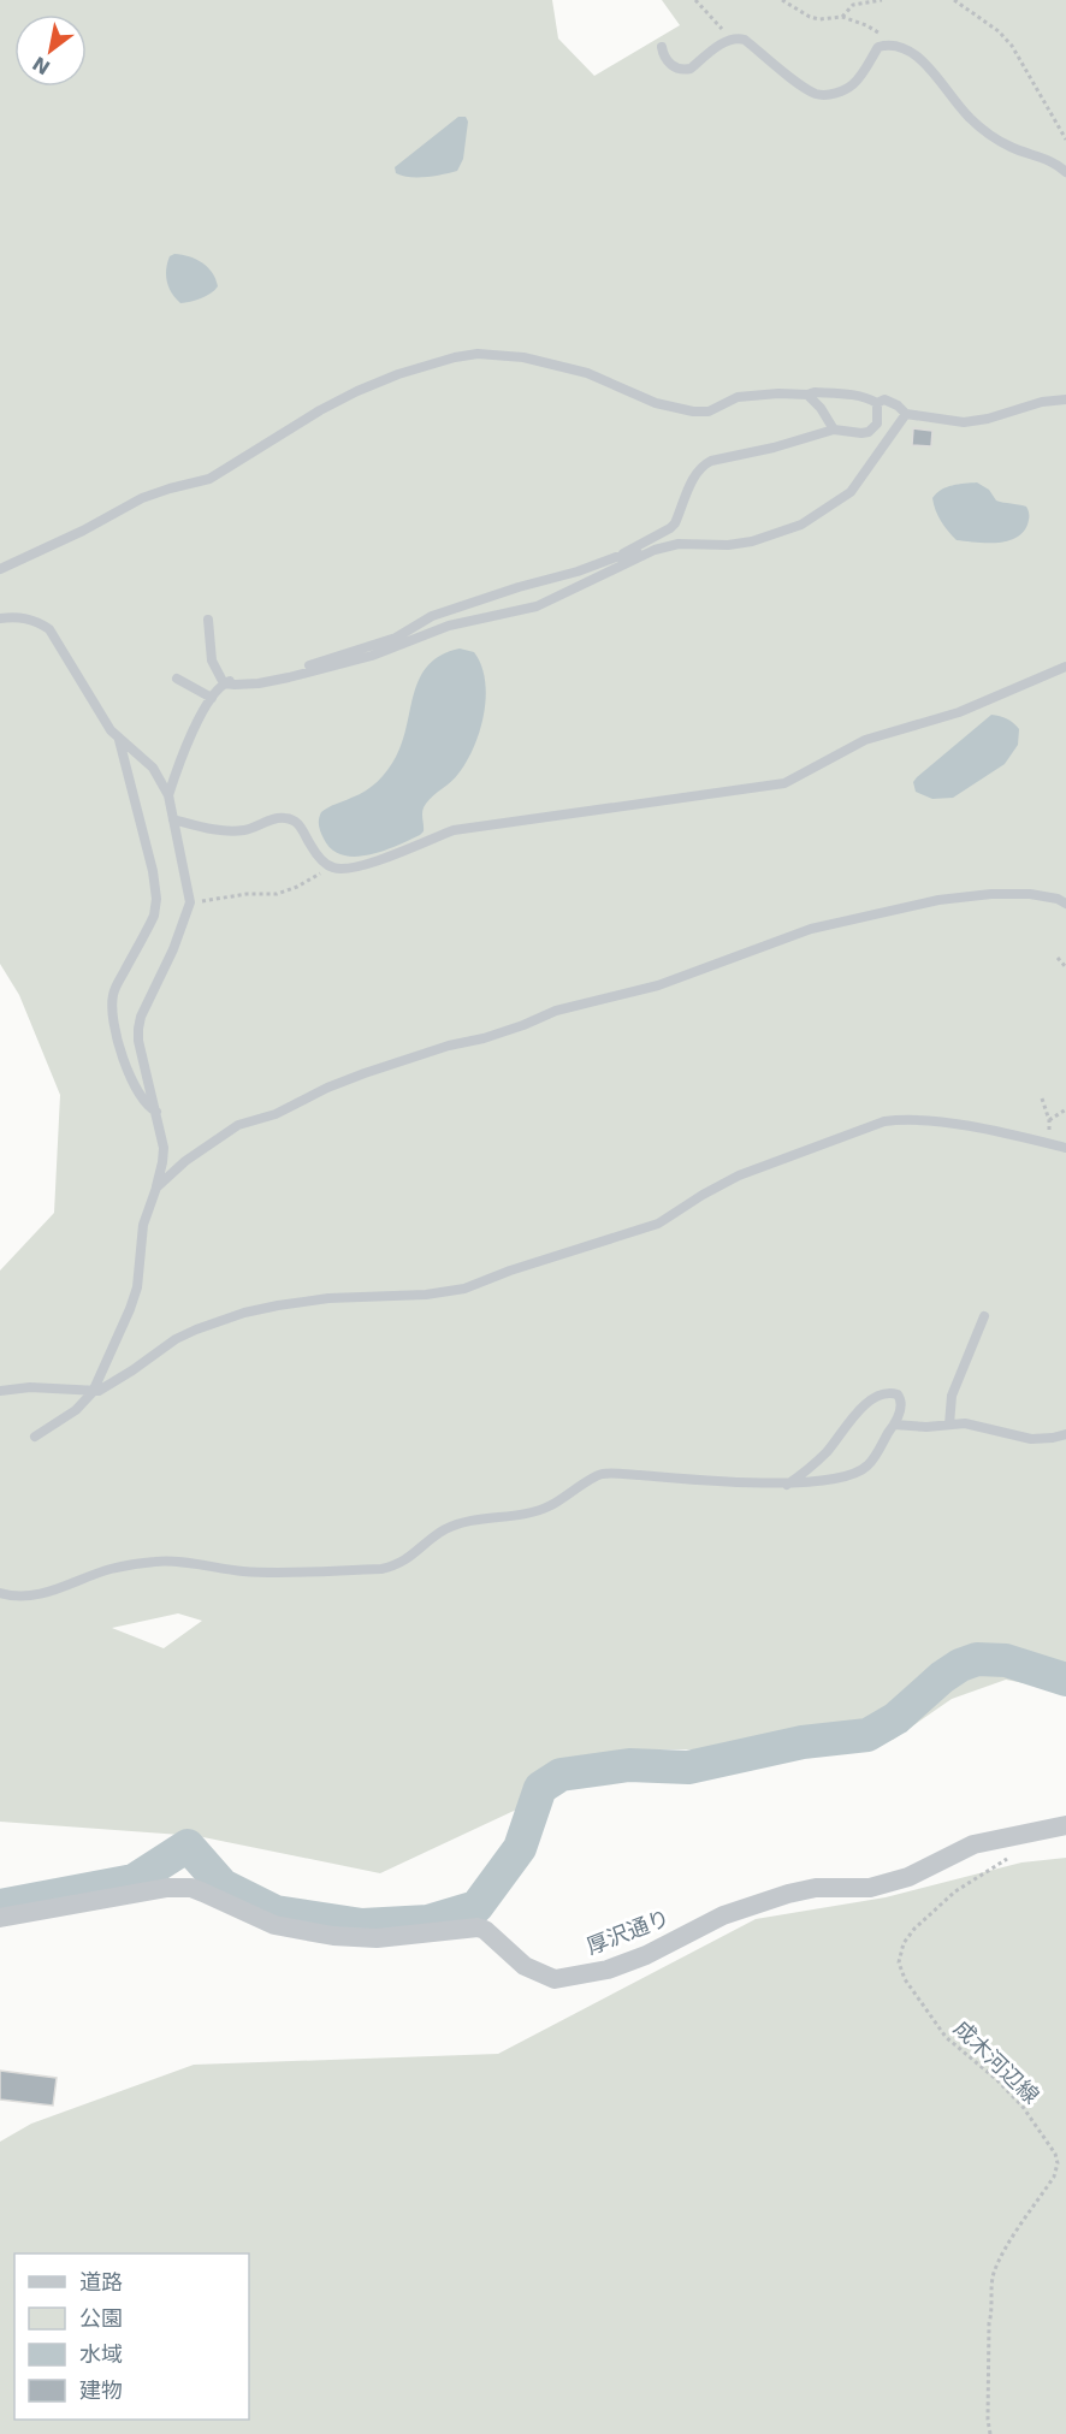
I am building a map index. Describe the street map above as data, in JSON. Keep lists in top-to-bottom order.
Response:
{
  "streets": {
    "street": ["厚沢通り"],
    "path": ["成木河辺線"]
  },
  "legend": [
    "道路",
    "公園",
    "水域",
    "建物"
  ],
  "north": "bottom left"
}
